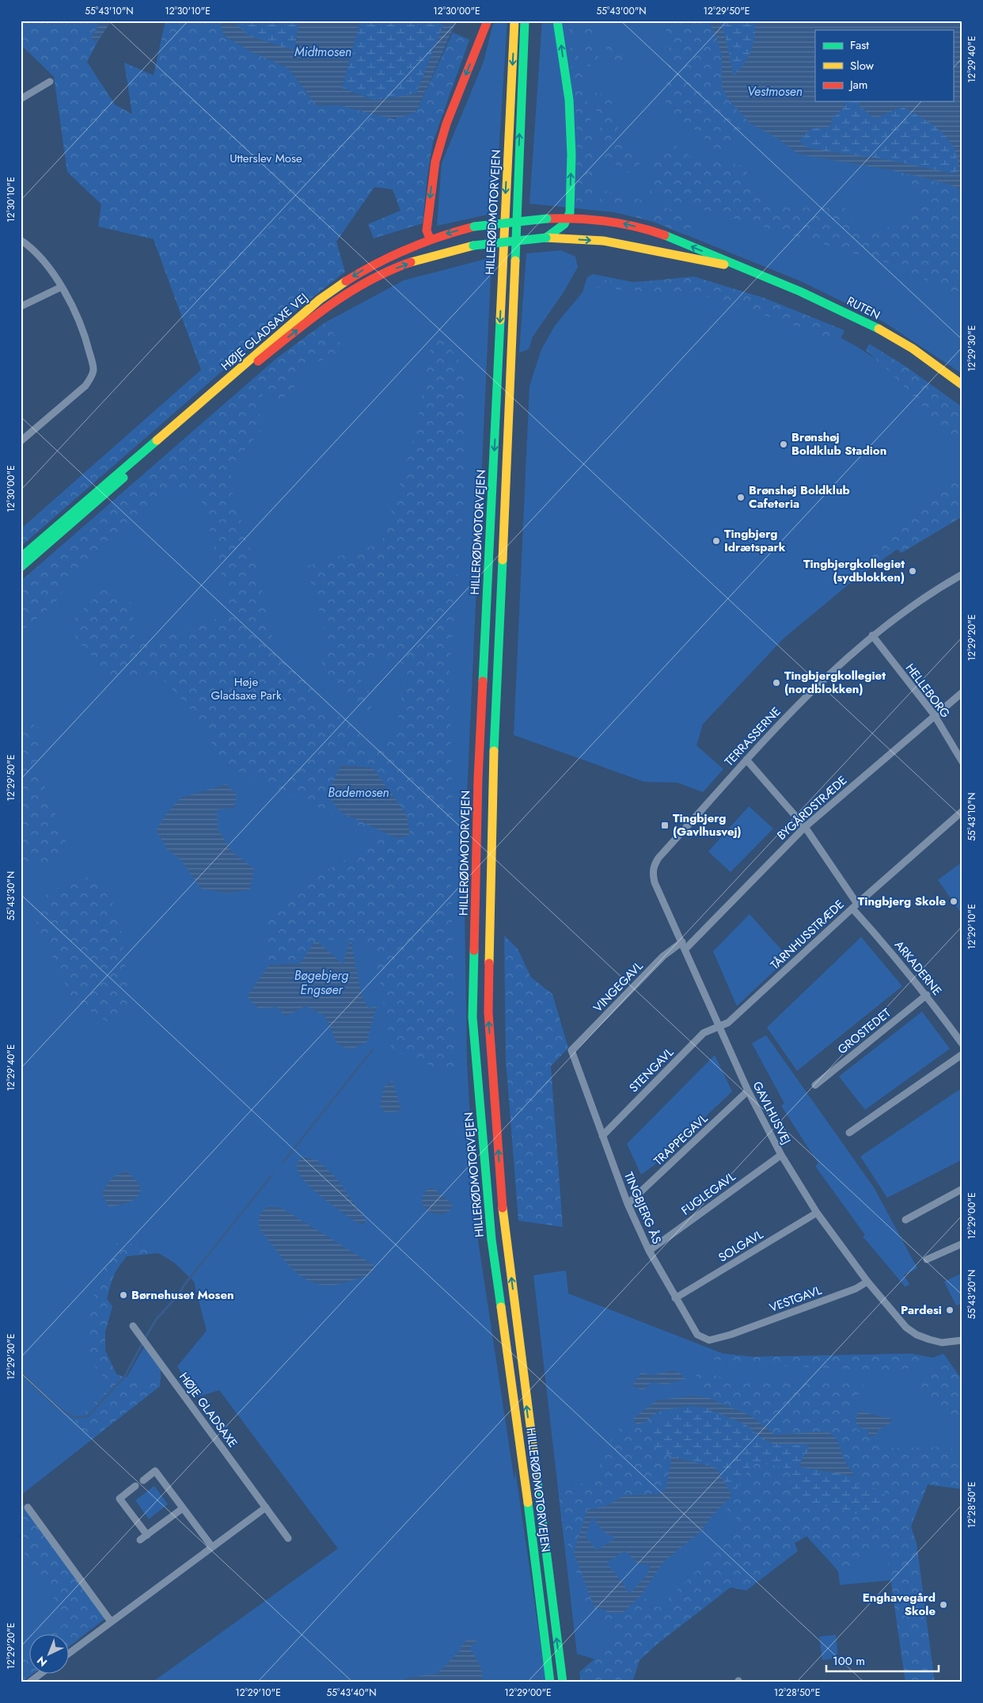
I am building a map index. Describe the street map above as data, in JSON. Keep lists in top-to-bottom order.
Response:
{
  "streets": {
    "main road": ["HILLERØDMOTORVEJEN", "RUTEN", "HØJE GLADSAXE VEJ"],
    "street": [
      "HELLEBORG",
      "TERRASSERNE",
      "BYGÅRDSTRÆDE",
      "TÅRNHUSSTRÆDE",
      "ARKADERNE",
      "VINGEGAVL",
      "GROSTEDET",
      "STENGAVL",
      "GAVLHUSVEJ",
      "TRAPPEGAVL",
      "FUGLEGAVL",
      "TINGBJERG ÅS",
      "SOLGAVL",
      "VESTGAVL",
      "HØJE GLADSAXE"
    ]
  },
  "crossings": [
    ["RUTEN", "HØJE GLADSAXE VEJ"],
    ["HELLEBORG", "TERRASSERNE"],
    ["HELLEBORG", "BYGÅRDSTRÆDE"],
    ["TERRASSERNE", "ARKADERNE"],
    ["TERRASSERNE", "GAVLHUSVEJ"],
    ["BYGÅRDSTRÆDE", "ARKADERNE"],
    ["BYGÅRDSTRÆDE", "VINGEGAVL"],
    ["BYGÅRDSTRÆDE", "GAVLHUSVEJ"],
    ["TÅRNHUSSTRÆDE", "ARKADERNE"],
    ["TÅRNHUSSTRÆDE", "STENGAVL"],
    ["TÅRNHUSSTRÆDE", "GAVLHUSVEJ"],
    ["ARKADERNE", "GROSTEDET"],
    ["VINGEGAVL", "GAVLHUSVEJ"],
    ["VINGEGAVL", "TINGBJERG ÅS"],
    ["STENGAVL", "GAVLHUSVEJ"],
    ["STENGAVL", "TINGBJERG ÅS"],
    ["GAVLHUSVEJ", "TRAPPEGAVL"],
    ["GAVLHUSVEJ", "FUGLEGAVL"],
    ["GAVLHUSVEJ", "SOLGAVL"],
    ["GAVLHUSVEJ", "VESTGAVL"],
    ["TRAPPEGAVL", "TINGBJERG ÅS"],
    ["FUGLEGAVL", "TINGBJERG ÅS"],
    ["TINGBJERG ÅS", "SOLGAVL"],
    ["TINGBJERG ÅS", "VESTGAVL"]
  ],
  "water": [
    "Midtmosen",
    "Vestmosen",
    "Bademosen",
    "Bøgebjerg Engsøer"
  ],
  "parks": ["Utterslev Mose", "Høje Gladsaxe Park"],
  "places": {
    "other": [
      "Brønshøj Boldklub Stadion",
      "Brønshøj Boldklub Cafeteria",
      "Tingbjerg Idrætspark",
      "Tingbjergkollegiet (sydblokken)",
      "Tingbjergkollegiet (nordblokken)",
      "Tingbjerg Skole",
      "Børnehuset Mosen",
      "Pardesi",
      "Enghavegård Skole"
    ],
    "transit": ["Tingbjerg (Gavlhusvej)"]
  },
  "legend": ["Fast", "Slow", "Jam"],
  "scale_bar": "100 m",
  "north": "bottom left",
  "coordinates": [
    "55°43'10\"N",
    "12°30'10\"E",
    "12°30'00\"E",
    "55°43'00\"N",
    "12°29'50\"E",
    "12°29'40\"E",
    "12°29'30\"E",
    "12°29'20\"E",
    "55°43'30\"N",
    "12°29'10\"E",
    "12°29'00\"E",
    "55°43'20\"N",
    "12°28'50\"E",
    "55°43'40\"N"
  ]
}
